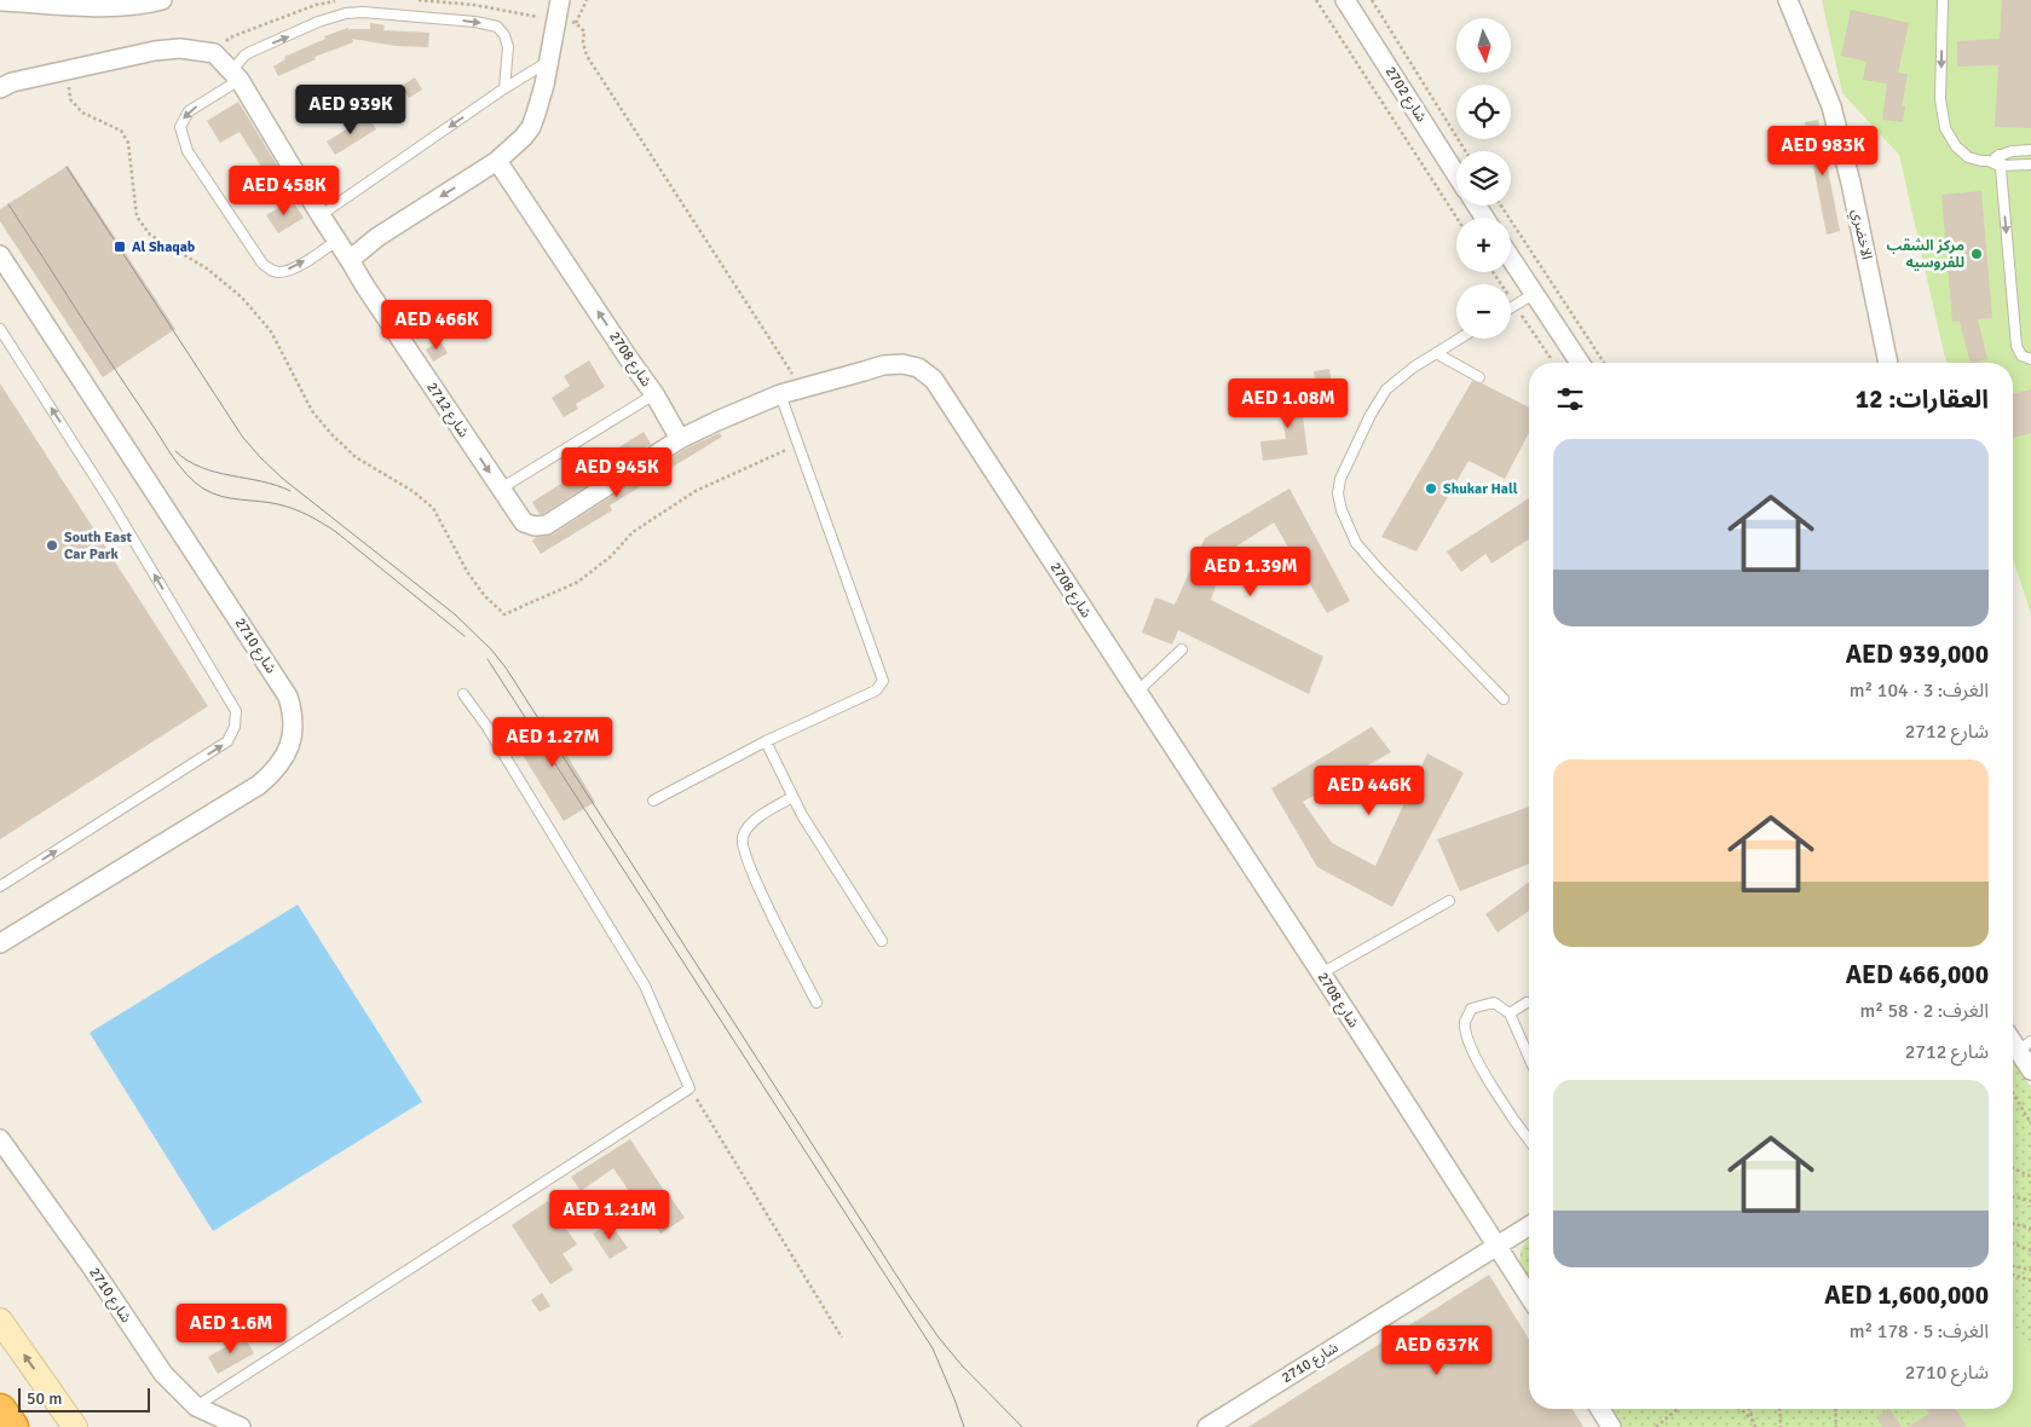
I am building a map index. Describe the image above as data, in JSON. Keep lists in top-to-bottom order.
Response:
{
  "streets": {
    "street": [
      "شارع 2702",
      "الاخضري",
      "شارع 2708",
      "شارع 2712",
      "شارع 2710"
    ]
  },
  "crossings": [
    ["شارع 2708", "شارع 2712"],
    ["شارع 2708", "شارع 2710"]
  ],
  "one_way": ["شارع 2712"],
  "places": {
    "transit": ["Al Shaqab"],
    "other": ["مركز الشقب للفروسيه", "Shukar Hall", "South East Car Park"]
  },
  "scale_bar": "50 m",
  "north": "bottom",
  "page": {
    "map_buttons": ["+", "−"],
    "price": [
      "AED 939K",
      "AED 983K",
      "AED 458K",
      "AED 466K",
      "AED 1.08M",
      "AED 945K",
      "AED 1.39M",
      "AED 1.27M",
      "AED 446K",
      "AED 1.21M",
      "AED 1.6M",
      "AED 637K"
    ],
    "heading": "العقارات: 12",
    "list": [
      {
        "name": "AED 939,000",
        "note": "الغرف: 3 · 104 m² · شارع 2712"
      },
      {
        "name": "AED 466,000",
        "note": "الغرف: 2 · 58 m² · شارع 2712"
      },
      {
        "name": "AED 1,600,000",
        "note": "الغرف: 5 · 178 m² · شارع 2710"
      }
    ],
    "scale": "50 m"
  }
}
